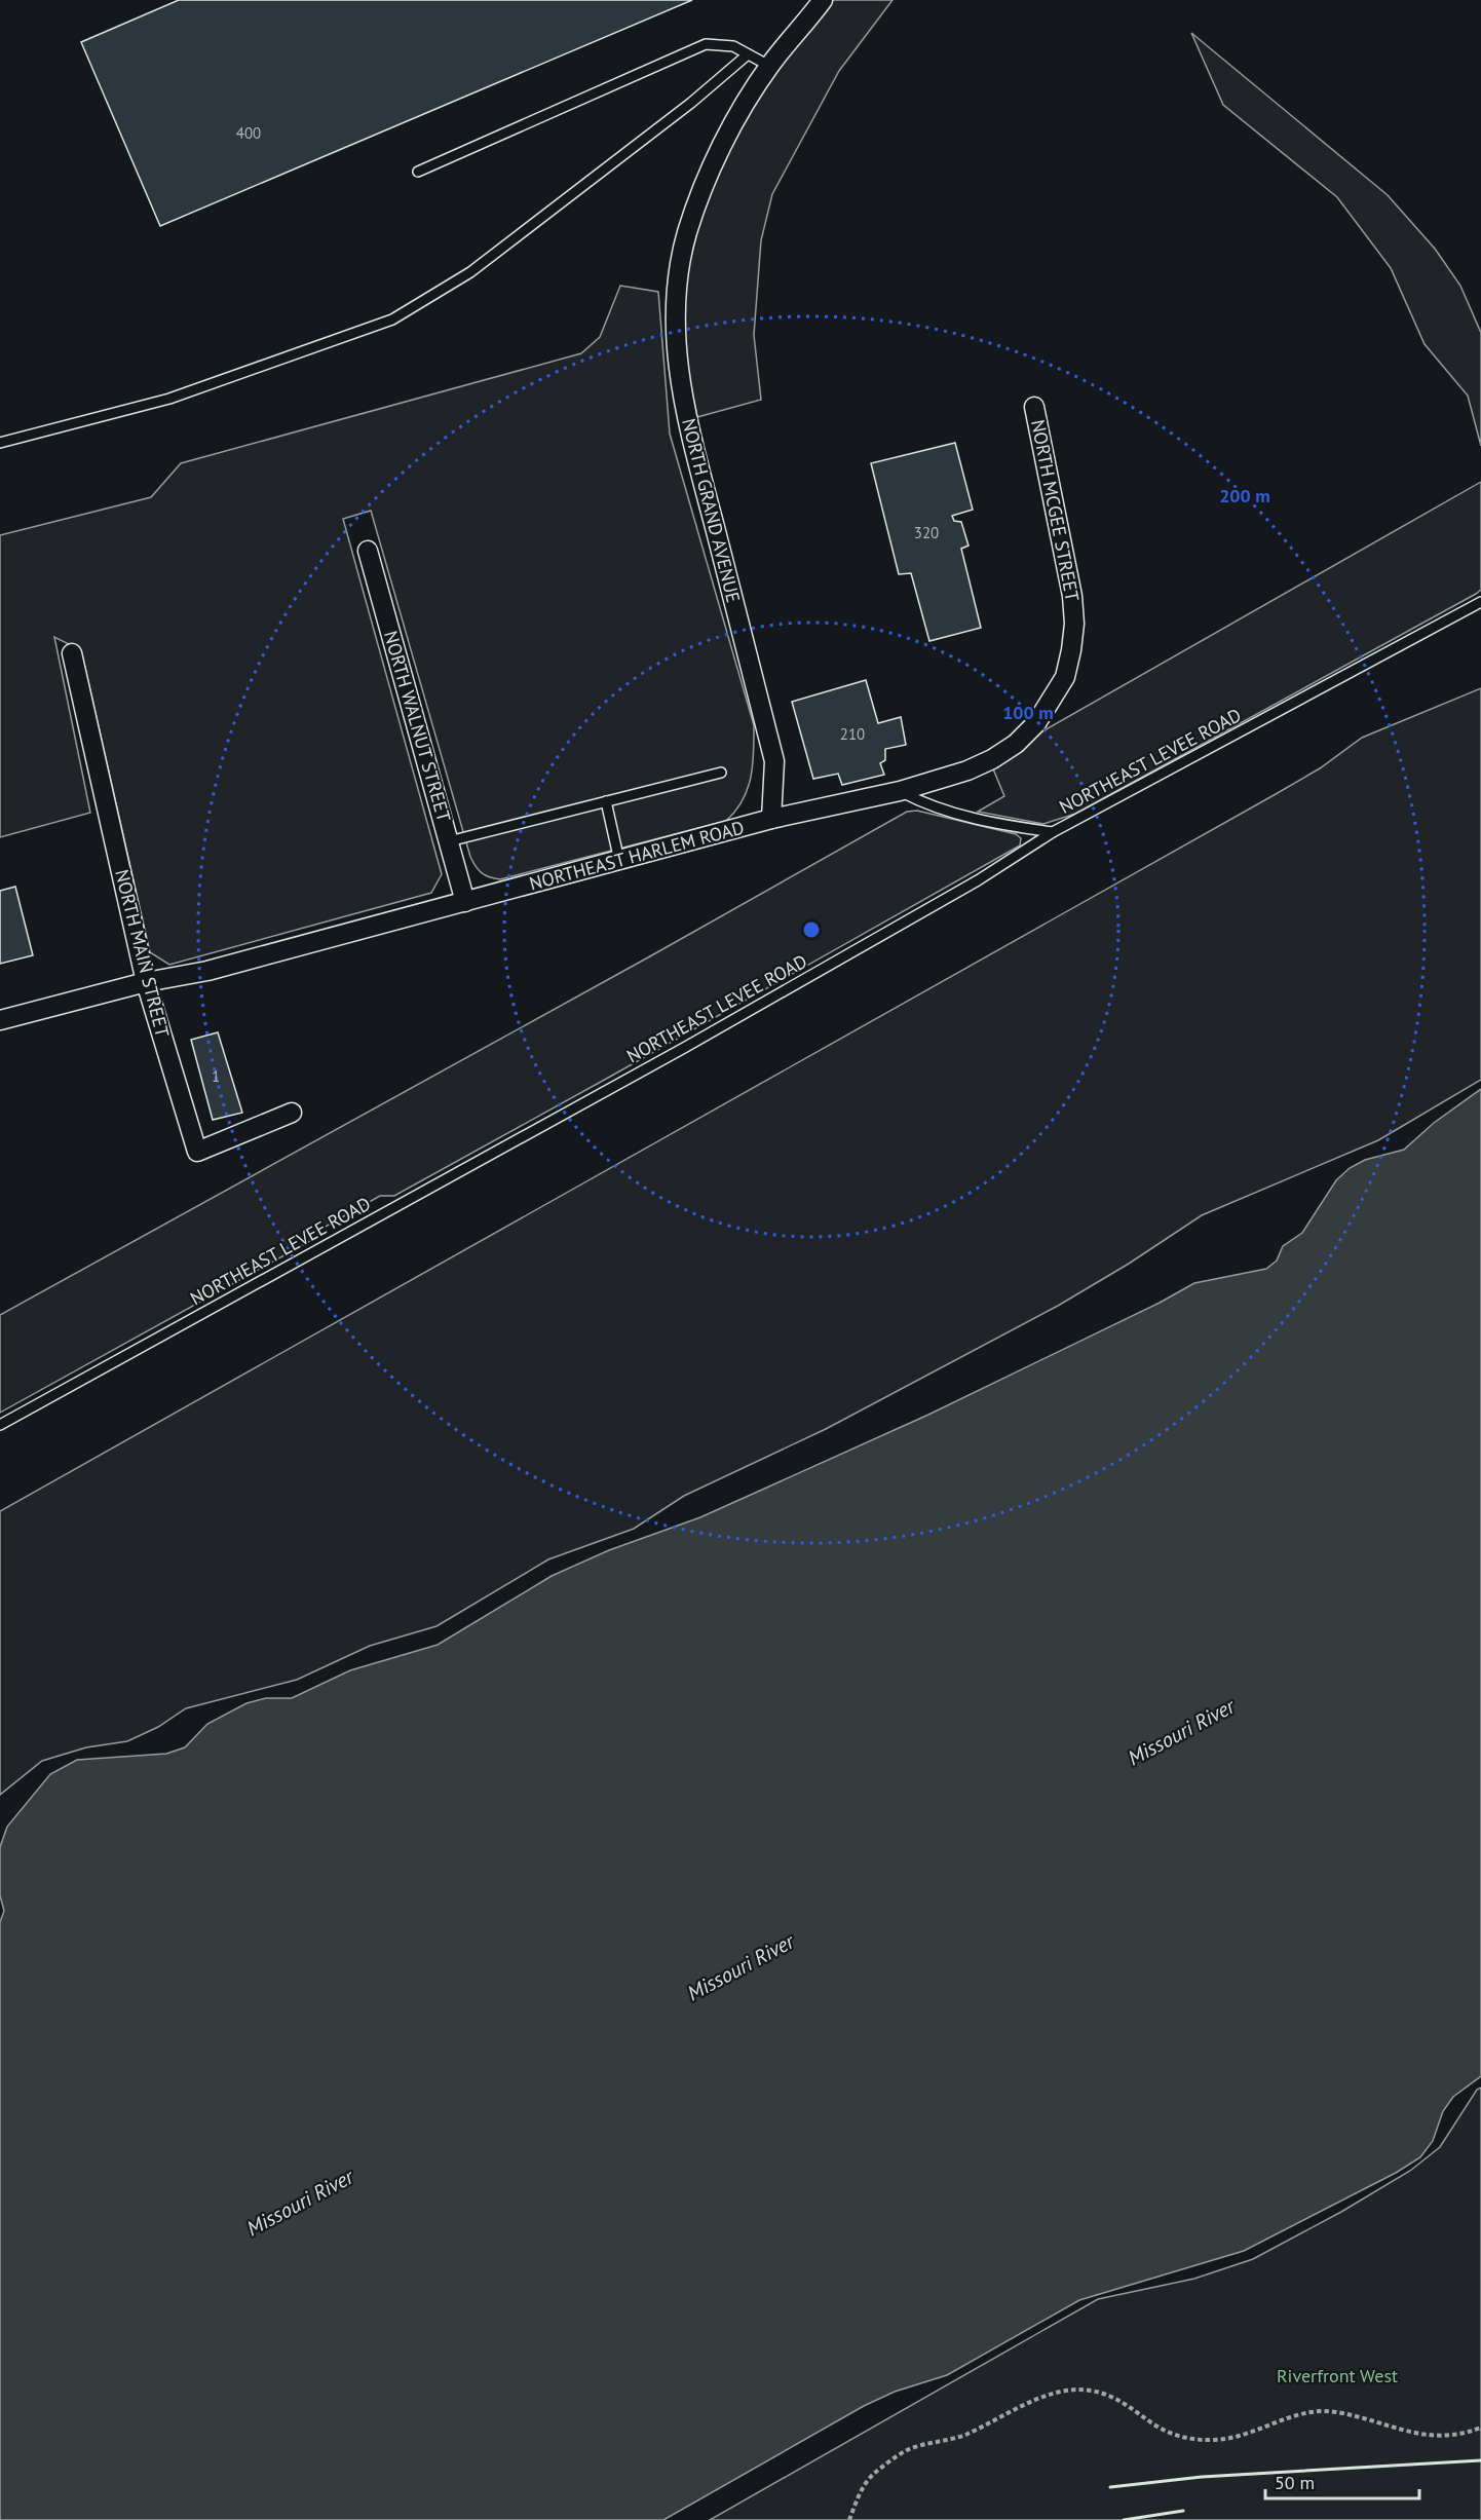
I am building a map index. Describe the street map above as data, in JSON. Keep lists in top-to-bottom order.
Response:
{
  "streets": {
    "street": [
      "NORTH GRAND AVENUE",
      "NORTH MCGEE STREET",
      "NORTH WALNUT STREET",
      "NORTHEAST HARLEM ROAD",
      "NORTH MAIN STREET"
    ],
    "lane": ["NORTHEAST LEVEE ROAD"]
  },
  "crossings": [
    ["NORTH GRAND AVENUE", "NORTHEAST HARLEM ROAD"],
    ["NORTH MCGEE STREET", "NORTHEAST HARLEM ROAD"],
    ["NORTH WALNUT STREET", "NORTHEAST HARLEM ROAD"],
    ["NORTHEAST HARLEM ROAD", "NORTH MAIN STREET"]
  ],
  "water": ["Missouri River"],
  "parks": ["Riverfront West"],
  "house_numbers": [
    "400",
    "320",
    "210",
    "1"
  ],
  "scale_bar": "50 m",
  "rings": ["200 m", "100 m"]
}
